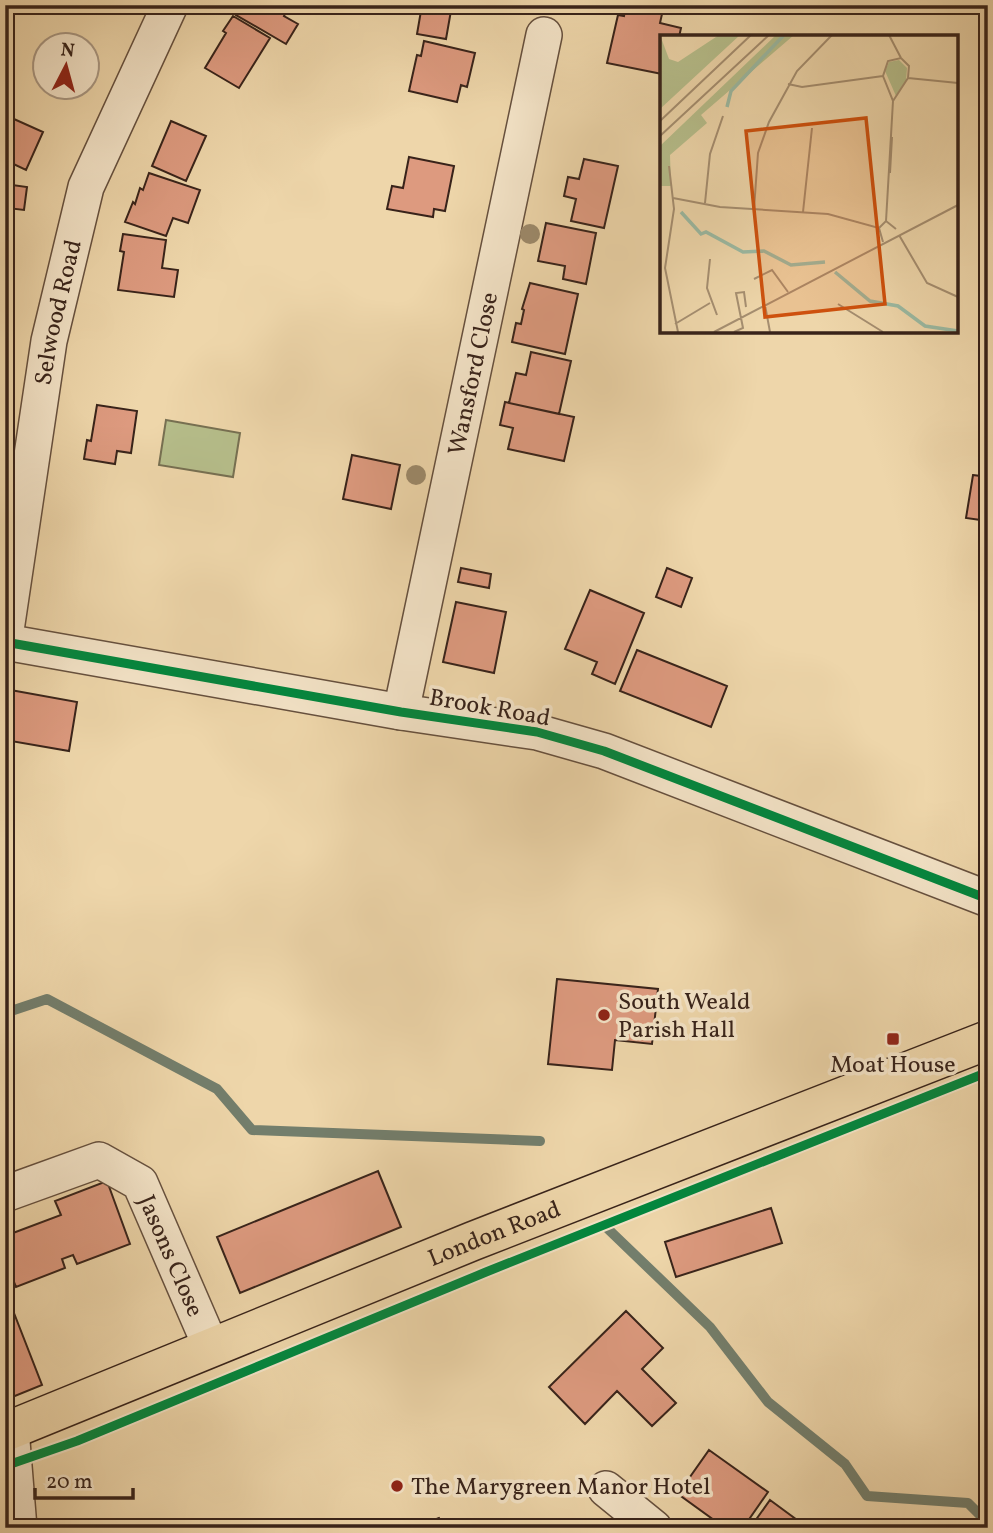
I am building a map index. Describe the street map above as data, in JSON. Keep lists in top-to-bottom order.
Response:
{
  "streets": {
    "main road": ["London Road"],
    "street": [
      "Selwood Road",
      "Wansford Close",
      "Brook Road",
      "Jasons Close"
    ]
  },
  "crossings": [
    ["Wansford Close", "Brook Road"],
    ["London Road", "Jasons Close"]
  ],
  "places": {
    "other": ["South Weald Parish Hall", "The Marygreen Manor Hotel"],
    "transit": ["Moat House"]
  },
  "scale_bar": "20 m",
  "north": "top"
}
